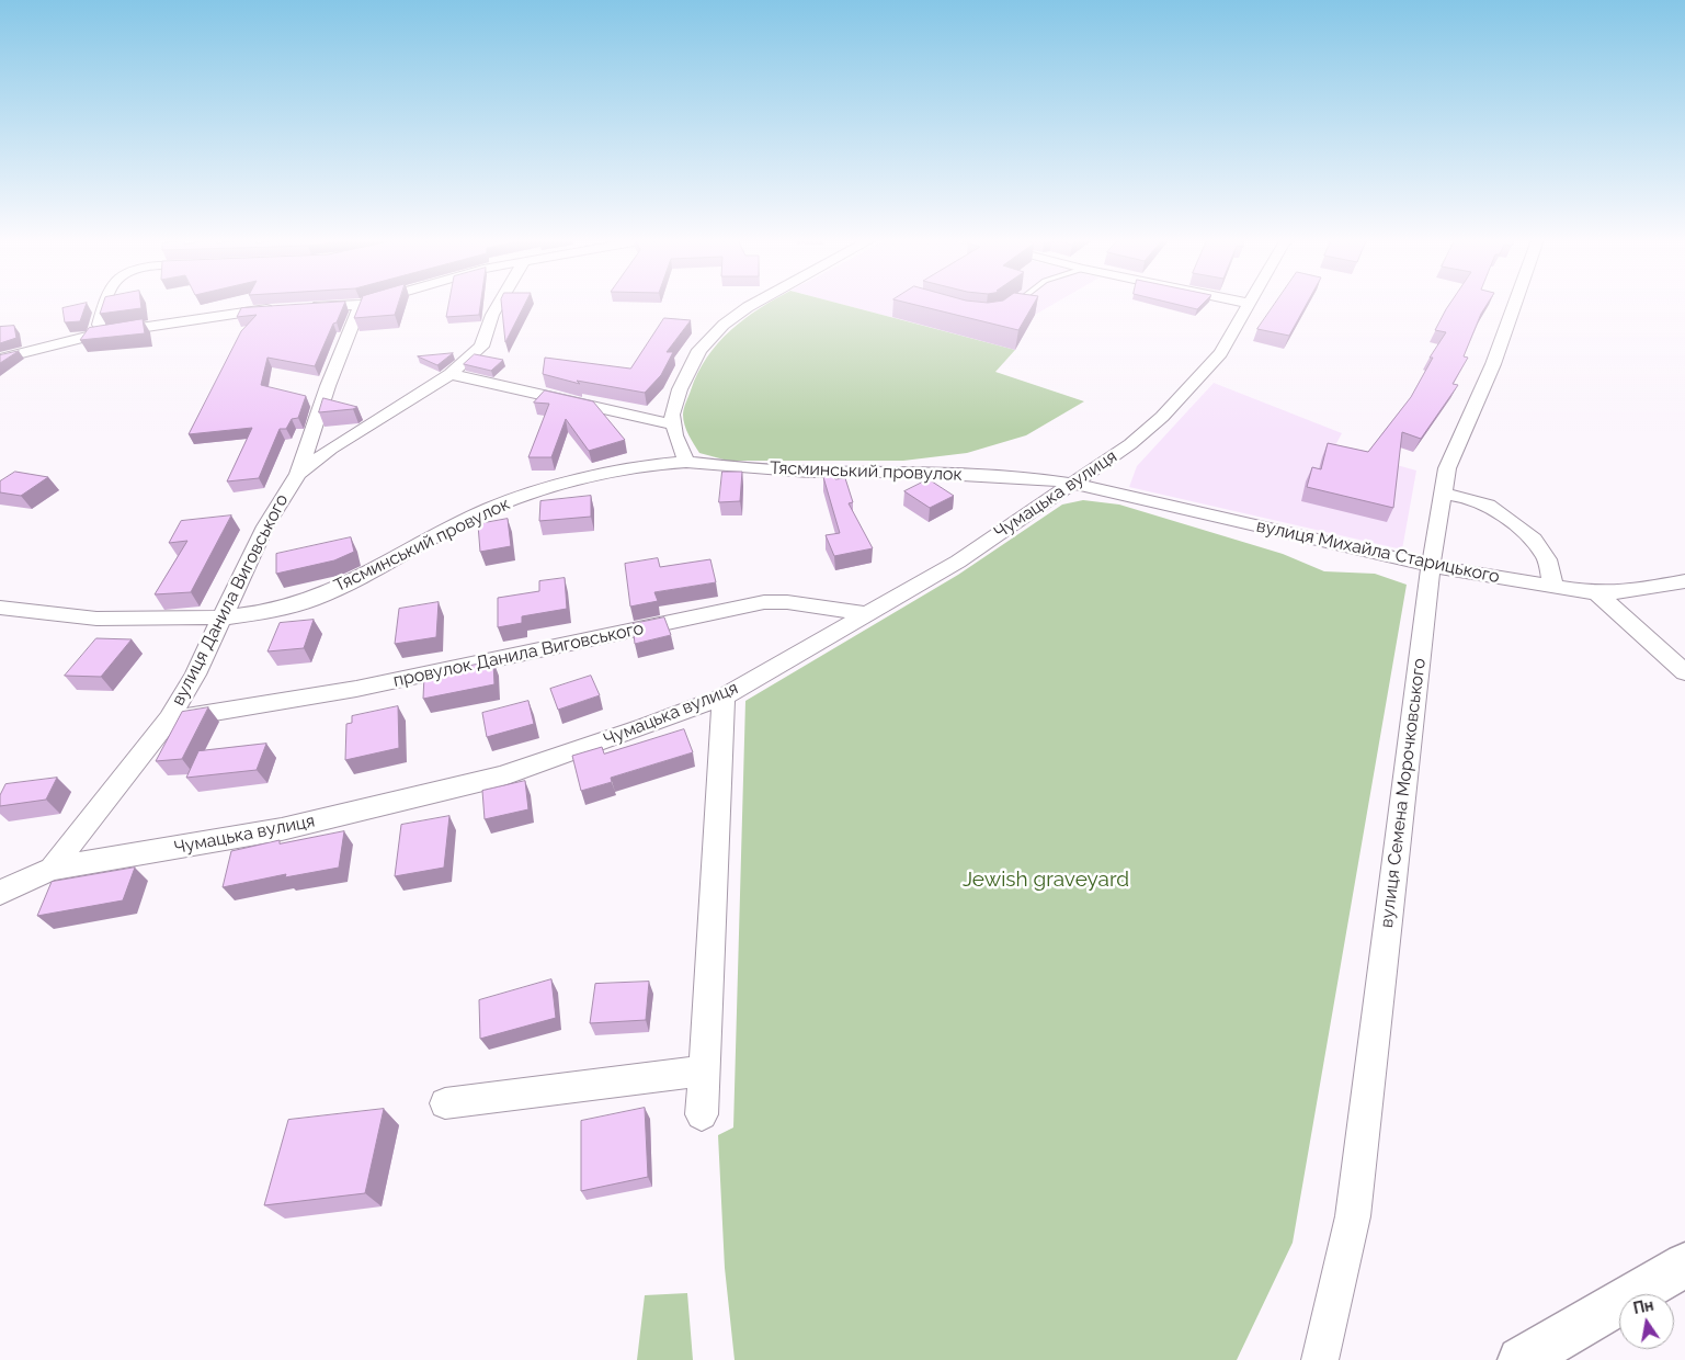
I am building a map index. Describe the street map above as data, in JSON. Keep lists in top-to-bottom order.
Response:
{
  "streets": {
    "street": [
      "Тясминський провулок",
      "Чумацька вулиця",
      "вулиця Михайла Старицького",
      "вулиця Данила Виговського",
      "провулок Данила Виговського",
      "вулиця Семена Морочковського"
    ]
  },
  "crossings": [
    ["Тясминський провулок", "Чумацька вулиця"],
    ["Тясминський провулок", "вулиця Михайла Старицького"],
    ["Тясминський провулок", "вулиця Данила Виговського"],
    ["Чумацька вулиця", "вулиця Михайла Старицького"],
    ["Чумацька вулиця", "вулиця Данила Виговського"],
    ["Чумацька вулиця", "провулок Данила Виговського"],
    ["вулиця Михайла Старицького", "вулиця Семена Морочковського"],
    ["вулиця Данила Виговського", "провулок Данила Виговського"]
  ],
  "parks": ["Jewish graveyard"],
  "north": "top"
}
